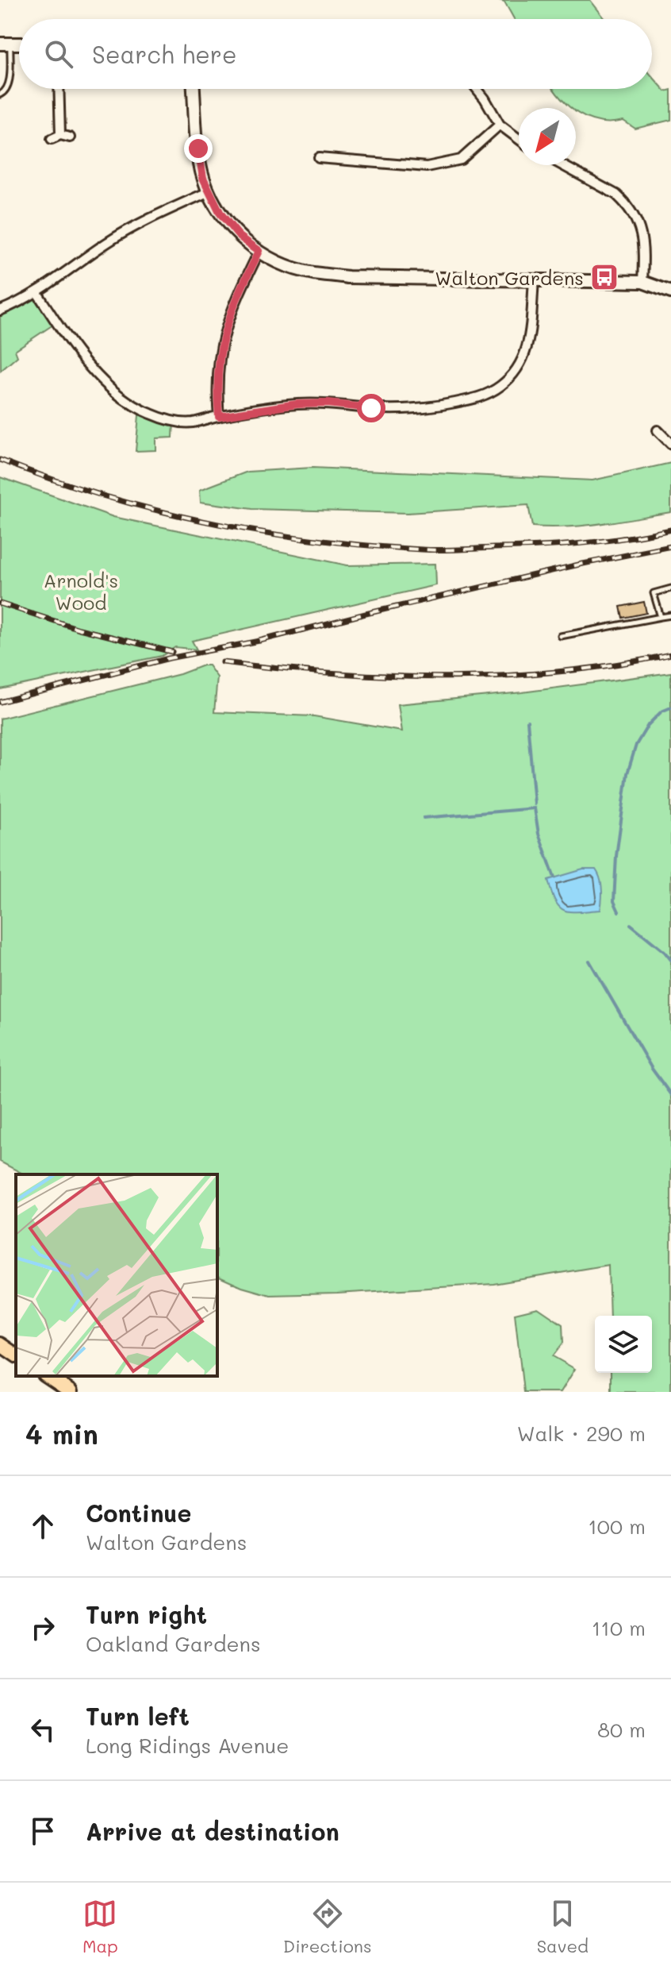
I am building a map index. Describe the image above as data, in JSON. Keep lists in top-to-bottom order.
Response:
{
  "parks": ["Arnold's Wood"],
  "places": {
    "bus stop": ["Walton Gardens"]
  },
  "north": "bottom left",
  "page": {
    "search": "Search here",
    "heading": ["4 min", "Walk · 290 m"],
    "list": [
      ["Continue", "Walton Gardens", "100 m"],
      ["Turn right", "Oakland Gardens", "110 m"],
      ["Turn left", "Long Ridings Avenue", "80 m"],
      "Arrive at destination"
    ],
    "nav": ["Map", "Directions", "Saved"]
  }
}
